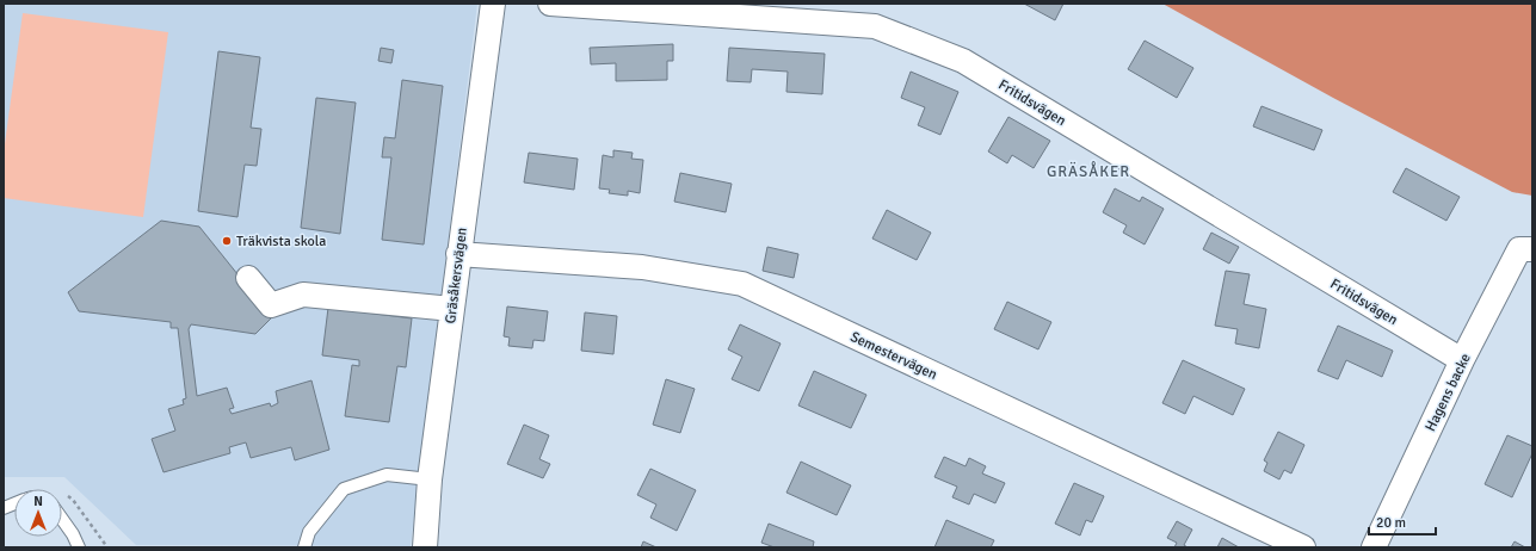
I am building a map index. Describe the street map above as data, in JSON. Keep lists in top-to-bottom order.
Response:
{
  "streets": {
    "street": [
      "Fritidsvägen",
      "Gräsåkersvägen",
      "Semestervägen",
      "Hagens backe"
    ]
  },
  "crossings": [
    ["Fritidsvägen", "Hagens backe"],
    ["Gräsåkersvägen", "Semestervägen"]
  ],
  "districts": ["GRÄSÅKER"],
  "places": ["Träkvista skola"],
  "scale_bar": "20 m",
  "north": "top"
}
